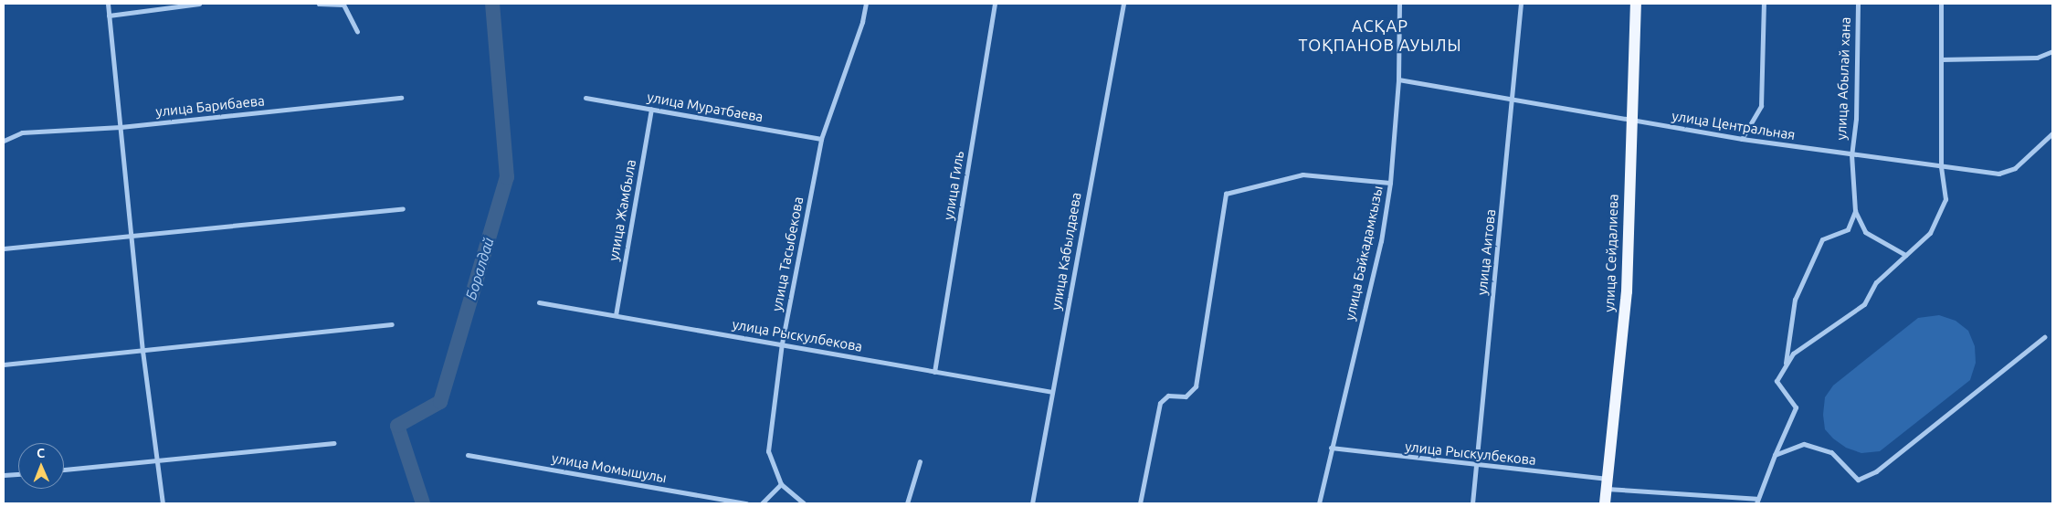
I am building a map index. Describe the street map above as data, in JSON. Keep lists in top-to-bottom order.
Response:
{
  "streets": {
    "main road": ["улица Сейдалиева"],
    "street": [
      "улица Абылай хана",
      "улица Барибаева",
      "улица Муратбаева",
      "улица Центральная",
      "улица Гиль",
      "улица Жамбыла",
      "улица Кабылдаева",
      "улица Аитова",
      "улица Байкадамкызы",
      "улица Тасыбекова",
      "улица Рыскулбекова",
      "улица Момышулы"
    ]
  },
  "crossings": [
    ["улица Абылай хана", "улица Центральная"],
    ["улица Муратбаева", "улица Жамбыла"],
    ["улица Муратбаева", "улица Тасыбекова"],
    ["улица Центральная", "улица Аитова"],
    ["улица Центральная", "улица Байкадамкызы"],
    ["улица Центральная", "улица Сейдалиева"],
    ["улица Гиль", "улица Рыскулбекова"],
    ["улица Жамбыла", "улица Рыскулбекова"],
    ["улица Кабылдаева", "улица Рыскулбекова"],
    ["улица Аитова", "улица Рыскулбекова"],
    ["улица Байкадамкызы", "улица Рыскулбекова"],
    ["улица Сейдалиева", "улица Рыскулбекова"],
    ["улица Тасыбекова", "улица Рыскулбекова"]
  ],
  "districts": ["АСҚАР ТОҚПАНОВ АУЫЛЫ"],
  "water": ["Боралдай"],
  "north": "top"
}
